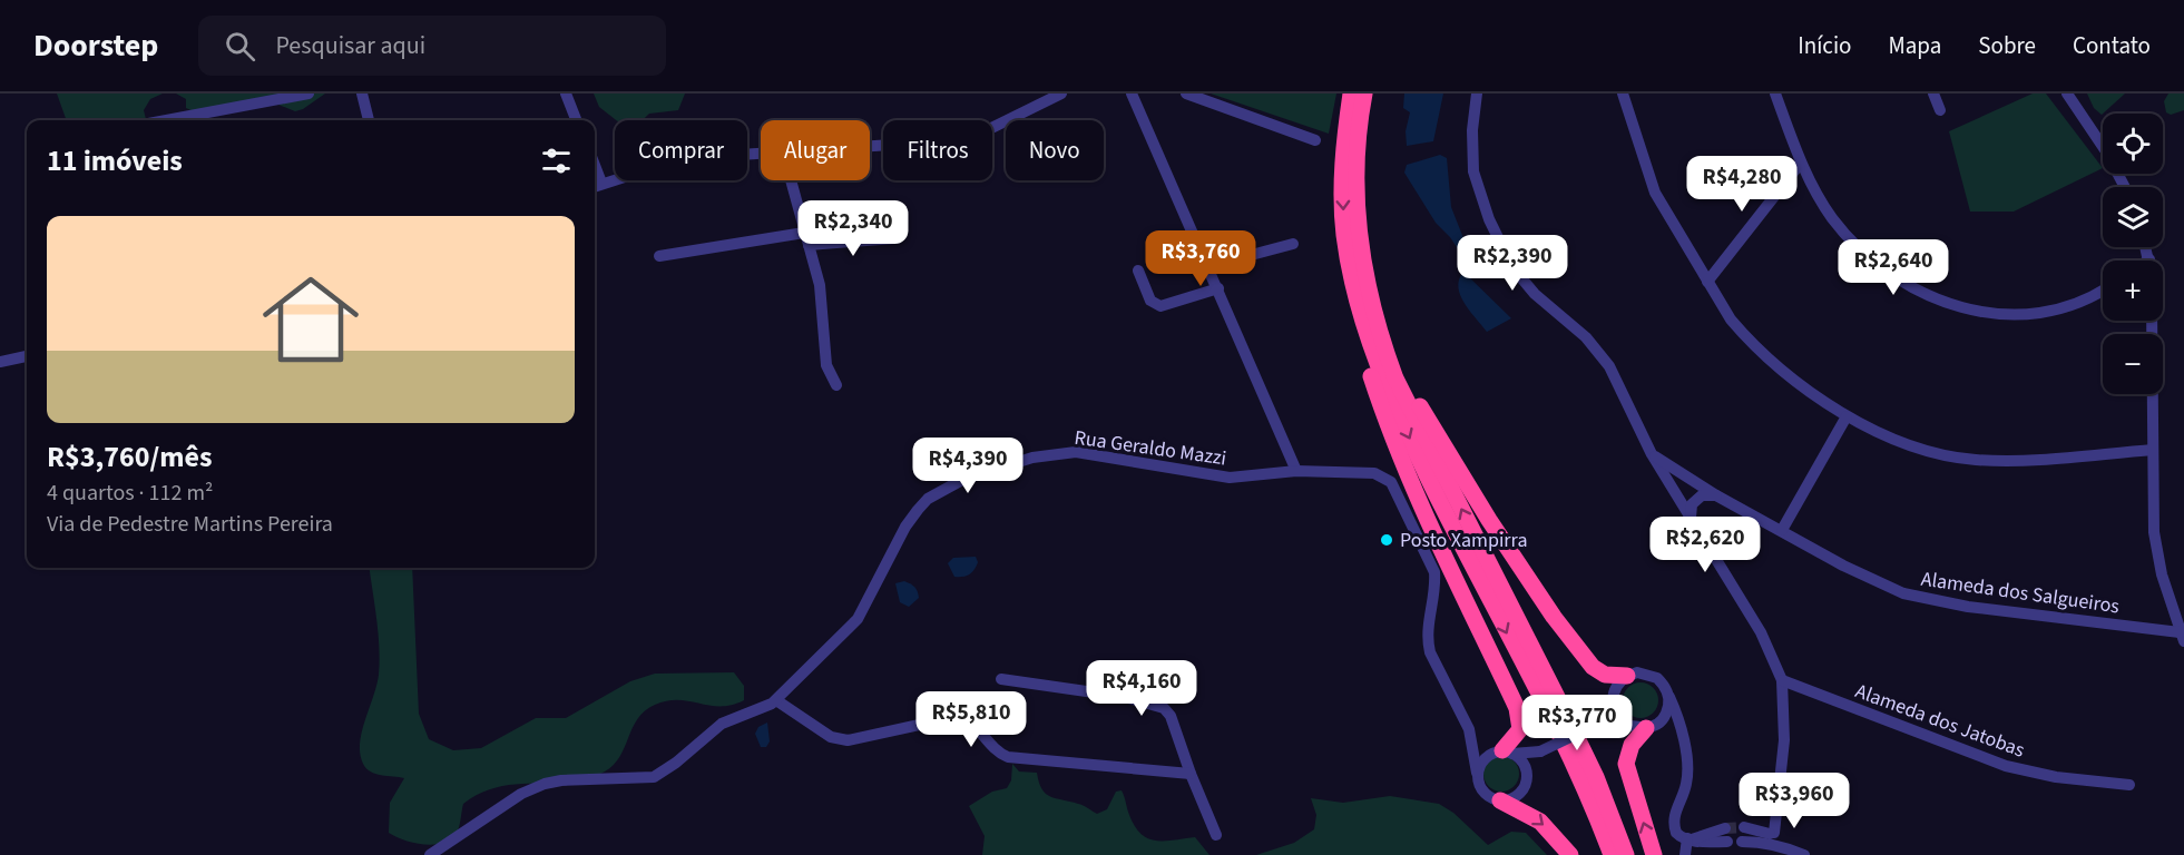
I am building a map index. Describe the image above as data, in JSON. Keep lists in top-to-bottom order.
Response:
{
  "streets": {
    "street": ["Rua Geraldo Mazzi", "Alameda dos Salgueiros", "Alameda dos Jatobas"]
  },
  "places": ["Posto Xampirra"],
  "page": {
    "header": "Doorstep",
    "search": "Pesquisar aqui",
    "nav": [
      "Início",
      "Mapa",
      "Sobre",
      "Contato"
    ],
    "map_buttons": ["+", "−"],
    "chip": [
      "Comprar",
      "Alugar",
      "Filtros",
      "Novo"
    ],
    "heading": "11 imóveis",
    "price": [
      "R$4,280",
      "R$2,340",
      "R$3,760",
      "R$2,390",
      "R$2,640",
      "R$4,390",
      "R$2,620",
      "R$4,160",
      "R$5,810",
      "R$3,770",
      "R$3,960"
    ],
    "list": [
      {
        "name": "R$3,760/mês",
        "note": "4 quartos · 112 m² · Via de Pedestre Martins Pereira"
      }
    ]
  }
}
